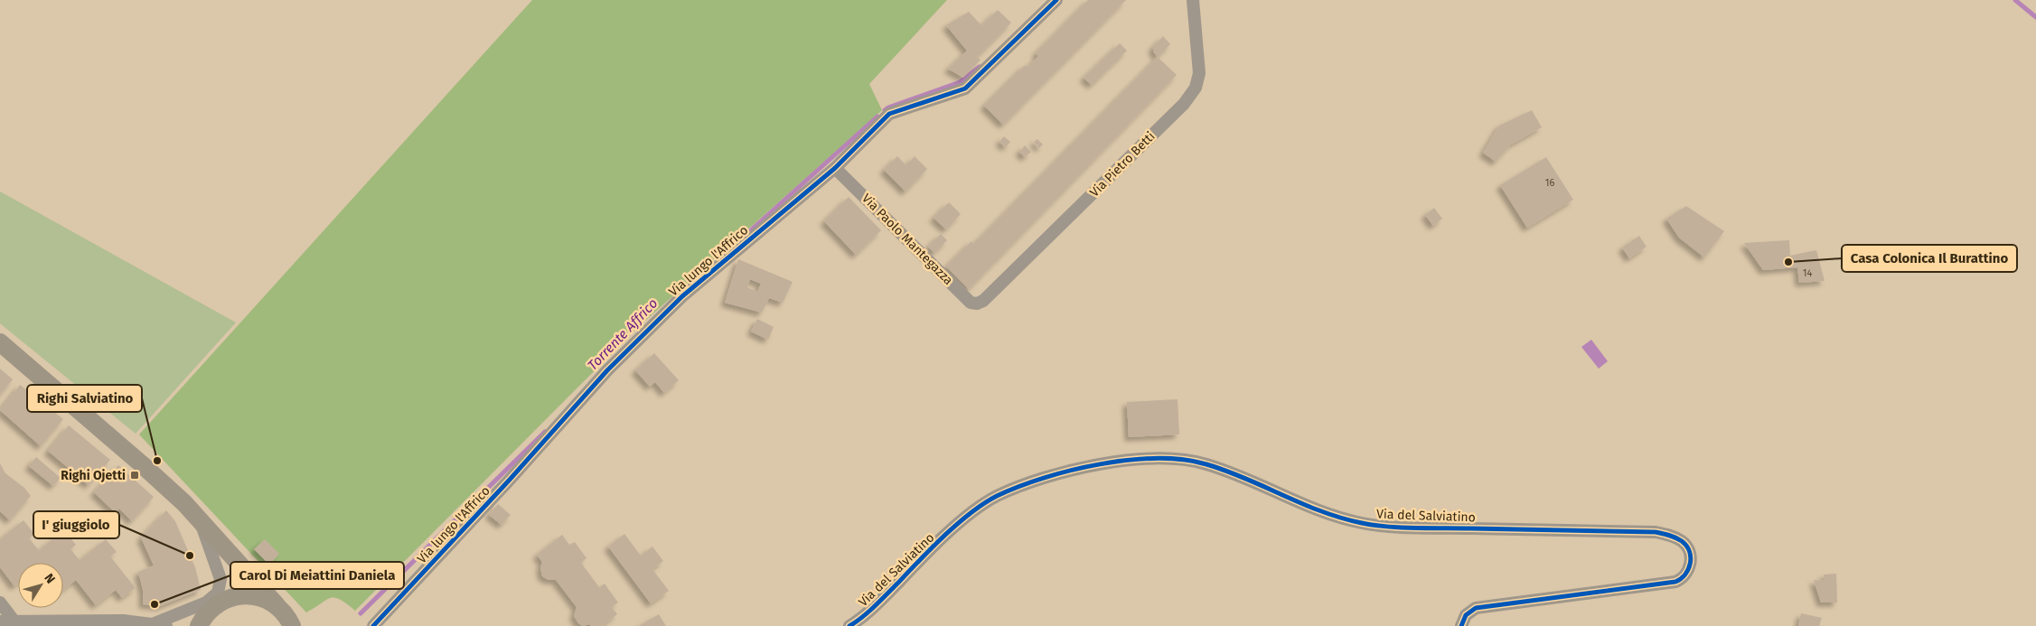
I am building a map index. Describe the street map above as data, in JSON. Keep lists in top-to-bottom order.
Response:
{
  "streets": {
    "street": [
      "Via Pietro Betti",
      "Via Paolo Mantegazza",
      "Via lungo l'Affrico",
      "Via del Salviatino"
    ]
  },
  "crossings": [
    ["Via Pietro Betti", "Via Paolo Mantegazza"],
    ["Via Paolo Mantegazza", "Via lungo l'Affrico"]
  ],
  "water": ["Torrente Affrico"],
  "places": {
    "other": [
      "Casa Colonica Il Burattino",
      "Righi Salviatino",
      "I' giuggiolo",
      "Carol Di Meiattini Daniela"
    ],
    "transit": ["Righi Ojetti"]
  },
  "house_numbers": ["16", "14"],
  "north": "top right"
}
